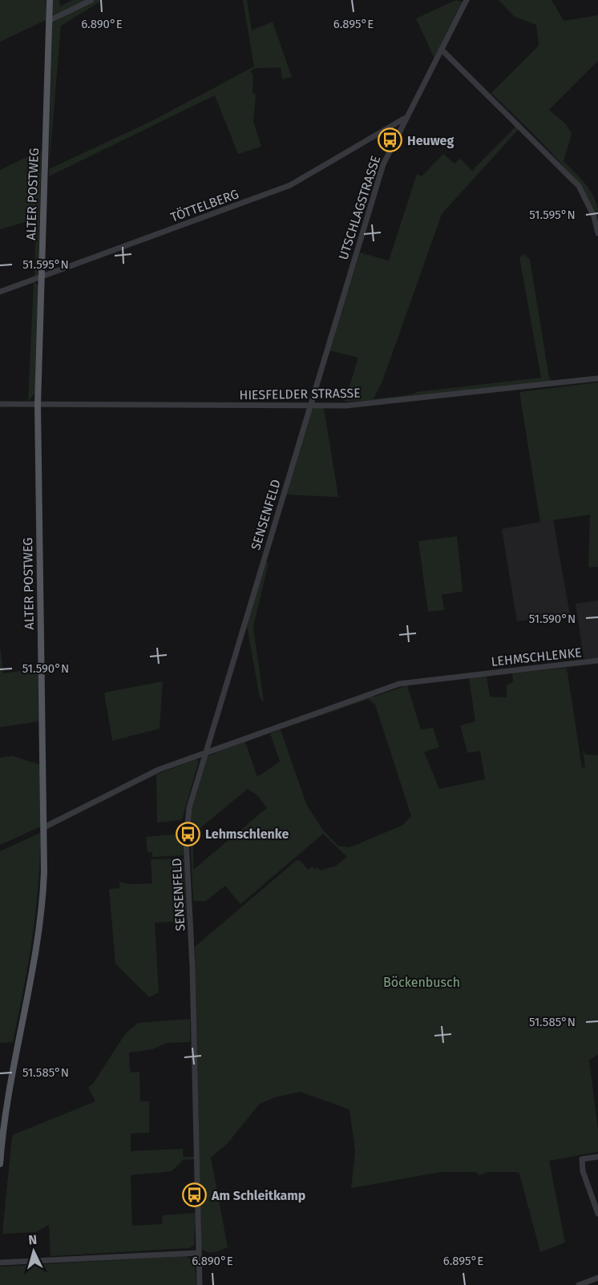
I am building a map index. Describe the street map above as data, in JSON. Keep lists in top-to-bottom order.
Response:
{
  "streets": {
    "main road": ["ALTER POSTWEG"],
    "street": [
      "TÖTTELBERG",
      "UTSCHLAGSTRASSE",
      "HIESFELDER STRASSE",
      "SENSENFELD",
      "LEHMSCHLENKE"
    ]
  },
  "crossings": [
    ["ALTER POSTWEG", "TÖTTELBERG"],
    ["ALTER POSTWEG", "HIESFELDER STRASSE"],
    ["ALTER POSTWEG", "LEHMSCHLENKE"],
    ["TÖTTELBERG", "UTSCHLAGSTRASSE"],
    ["UTSCHLAGSTRASSE", "HIESFELDER STRASSE"],
    ["UTSCHLAGSTRASSE", "SENSENFELD"],
    ["HIESFELDER STRASSE", "SENSENFELD"],
    ["SENSENFELD", "LEHMSCHLENKE"]
  ],
  "parks": ["Böckenbusch"],
  "places": {
    "bus stop": ["Heuweg", "Lehmschlenke", "Am Schleitkamp"]
  },
  "north": "top",
  "coordinates": [
    "6.890°E",
    "6.895°E",
    "51.595°N",
    "51.590°N",
    "51.585°N"
  ]
}
